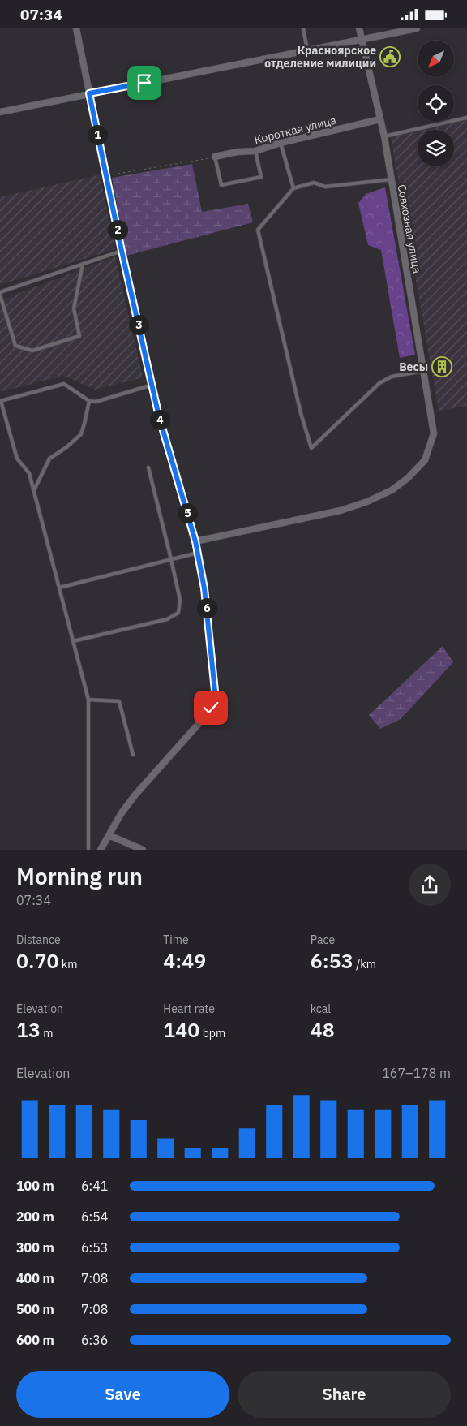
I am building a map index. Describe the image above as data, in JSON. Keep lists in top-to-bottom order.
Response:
{
  "streets": {
    "street": ["Короткая улица", "Совхозная улица"]
  },
  "crossings": [
    ["Короткая улица", "Совхозная улица"]
  ],
  "places": {
    "public building": ["Красноярское отделение милиции"],
    "building": ["Весы"]
  },
  "north": "bottom left",
  "page": {
    "status": "07:34",
    "pins": [
      "1",
      "2",
      "3",
      "4",
      "5",
      "6"
    ],
    "heading": ["Morning run", "07:34"],
    "stats": [
      ["Distance", "0.70 km"],
      ["Time", "4:49"],
      ["Pace", "6:53 /km"],
      ["Elevation", "13 m"],
      ["Heart rate", "140 bpm"],
      ["kcal", "48"]
    ],
    "chart": ["Elevation", "167–178 m"],
    "list": [
      {
        "name": "100 m",
        "note": "6:41"
      },
      {
        "name": "200 m",
        "note": "6:54"
      },
      {
        "name": "300 m",
        "note": "6:53"
      },
      {
        "name": "400 m",
        "note": "7:08"
      },
      {
        "name": "500 m",
        "note": "7:08"
      },
      {
        "name": "600 m",
        "note": "6:36"
      }
    ],
    "buttons": ["Save", "Share"]
  }
}
